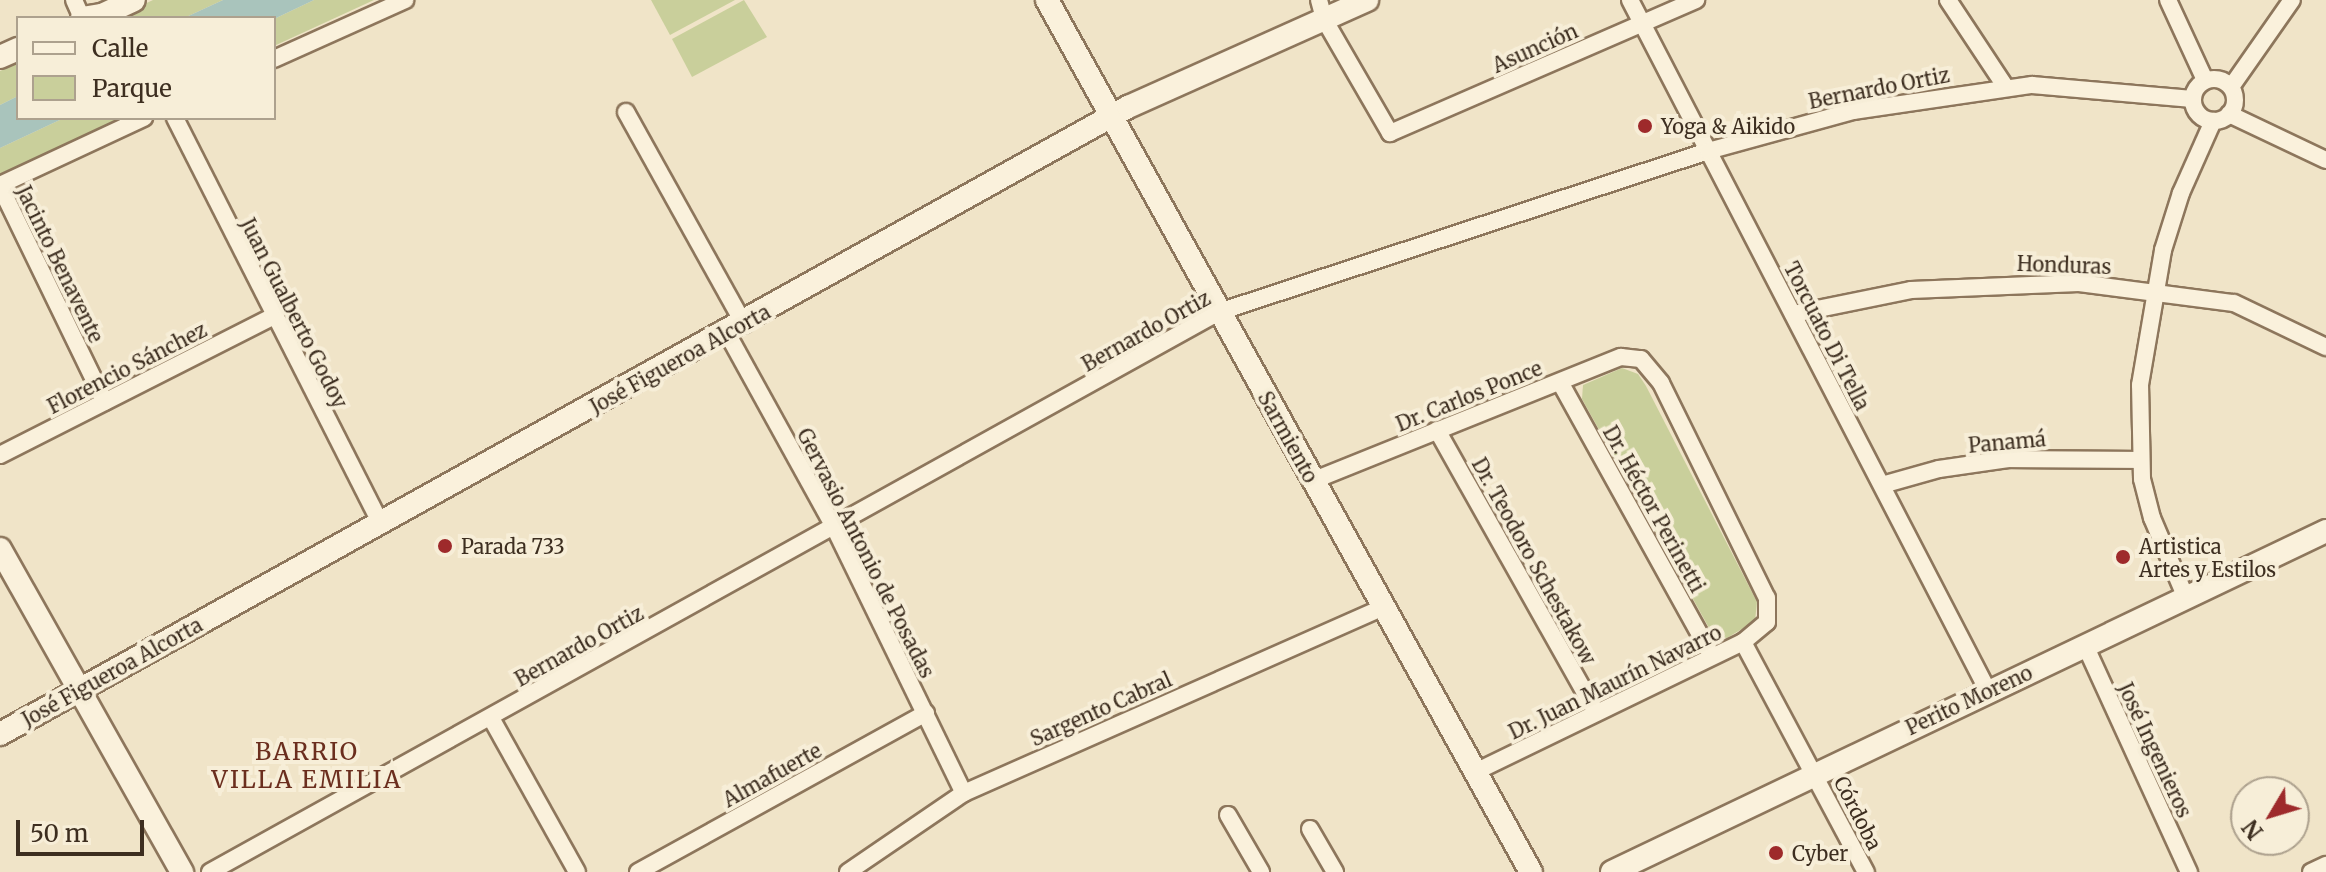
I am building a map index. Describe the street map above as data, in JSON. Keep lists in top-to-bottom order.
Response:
{
  "streets": {
    "main road": ["José Figueroa Alcorta", "Sarmiento", "Perito Moreno"],
    "street": [
      "Asunción",
      "Bernardo Ortiz",
      "Jacinto Benavente",
      "Honduras",
      "Juan Gualberto Godoy",
      "Torcuato Di Tella",
      "Florencio Sánchez",
      "Dr. Carlos Ponce",
      "Panamá",
      "Dr. Héctor Perinetti",
      "Gervasio Antonio de Posadas",
      "Dr. Teodoro Schestakow",
      "Dr. Juan Maurín Navarro",
      "Sargento Cabral",
      "José Ingenieros",
      "Almafuerte",
      "Córdoba"
    ]
  },
  "crossings": [
    ["Asunción", "Torcuato Di Tella"],
    ["Asunción", "José Figueroa Alcorta"],
    ["Bernardo Ortiz", "Torcuato Di Tella"],
    ["Bernardo Ortiz", "Sarmiento"],
    ["Bernardo Ortiz", "Gervasio Antonio de Posadas"],
    ["Jacinto Benavente", "Florencio Sánchez"],
    ["Honduras", "Torcuato Di Tella"],
    ["Juan Gualberto Godoy", "José Figueroa Alcorta"],
    ["Juan Gualberto Godoy", "Florencio Sánchez"],
    ["Torcuato Di Tella", "Panamá"],
    ["Torcuato Di Tella", "Perito Moreno"],
    ["José Figueroa Alcorta", "Sarmiento"],
    ["José Figueroa Alcorta", "Gervasio Antonio de Posadas"],
    ["Dr. Carlos Ponce", "Sarmiento"],
    ["Dr. Carlos Ponce", "Dr. Héctor Perinetti"],
    ["Dr. Carlos Ponce", "Dr. Teodoro Schestakow"],
    ["Dr. Carlos Ponce", "Dr. Juan Maurín Navarro"],
    ["Sarmiento", "Dr. Juan Maurín Navarro"],
    ["Sarmiento", "Sargento Cabral"],
    ["Dr. Héctor Perinetti", "Dr. Juan Maurín Navarro"],
    ["Gervasio Antonio de Posadas", "Sargento Cabral"],
    ["Gervasio Antonio de Posadas", "Almafuerte"],
    ["Dr. Teodoro Schestakow", "Dr. Juan Maurín Navarro"],
    ["Perito Moreno", "José Ingenieros"],
    ["Perito Moreno", "Córdoba"]
  ],
  "districts": ["BARRIO VILLA EMILIA"],
  "places": [
    "Yoga & Aikido",
    "Parada 733",
    "Artistica Artes y Estilos",
    "Cyber"
  ],
  "legend": ["Calle", "Parque"],
  "scale_bar": "50 m",
  "north": "bottom left"
}
